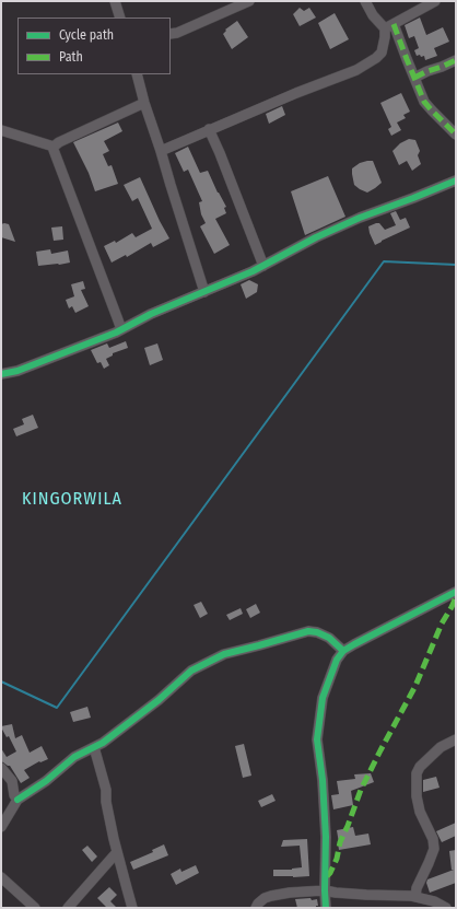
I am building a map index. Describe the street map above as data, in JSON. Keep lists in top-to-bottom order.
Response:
{
  "districts": ["KINGORWILA"],
  "legend": ["Cycle path", "Path"]
}
